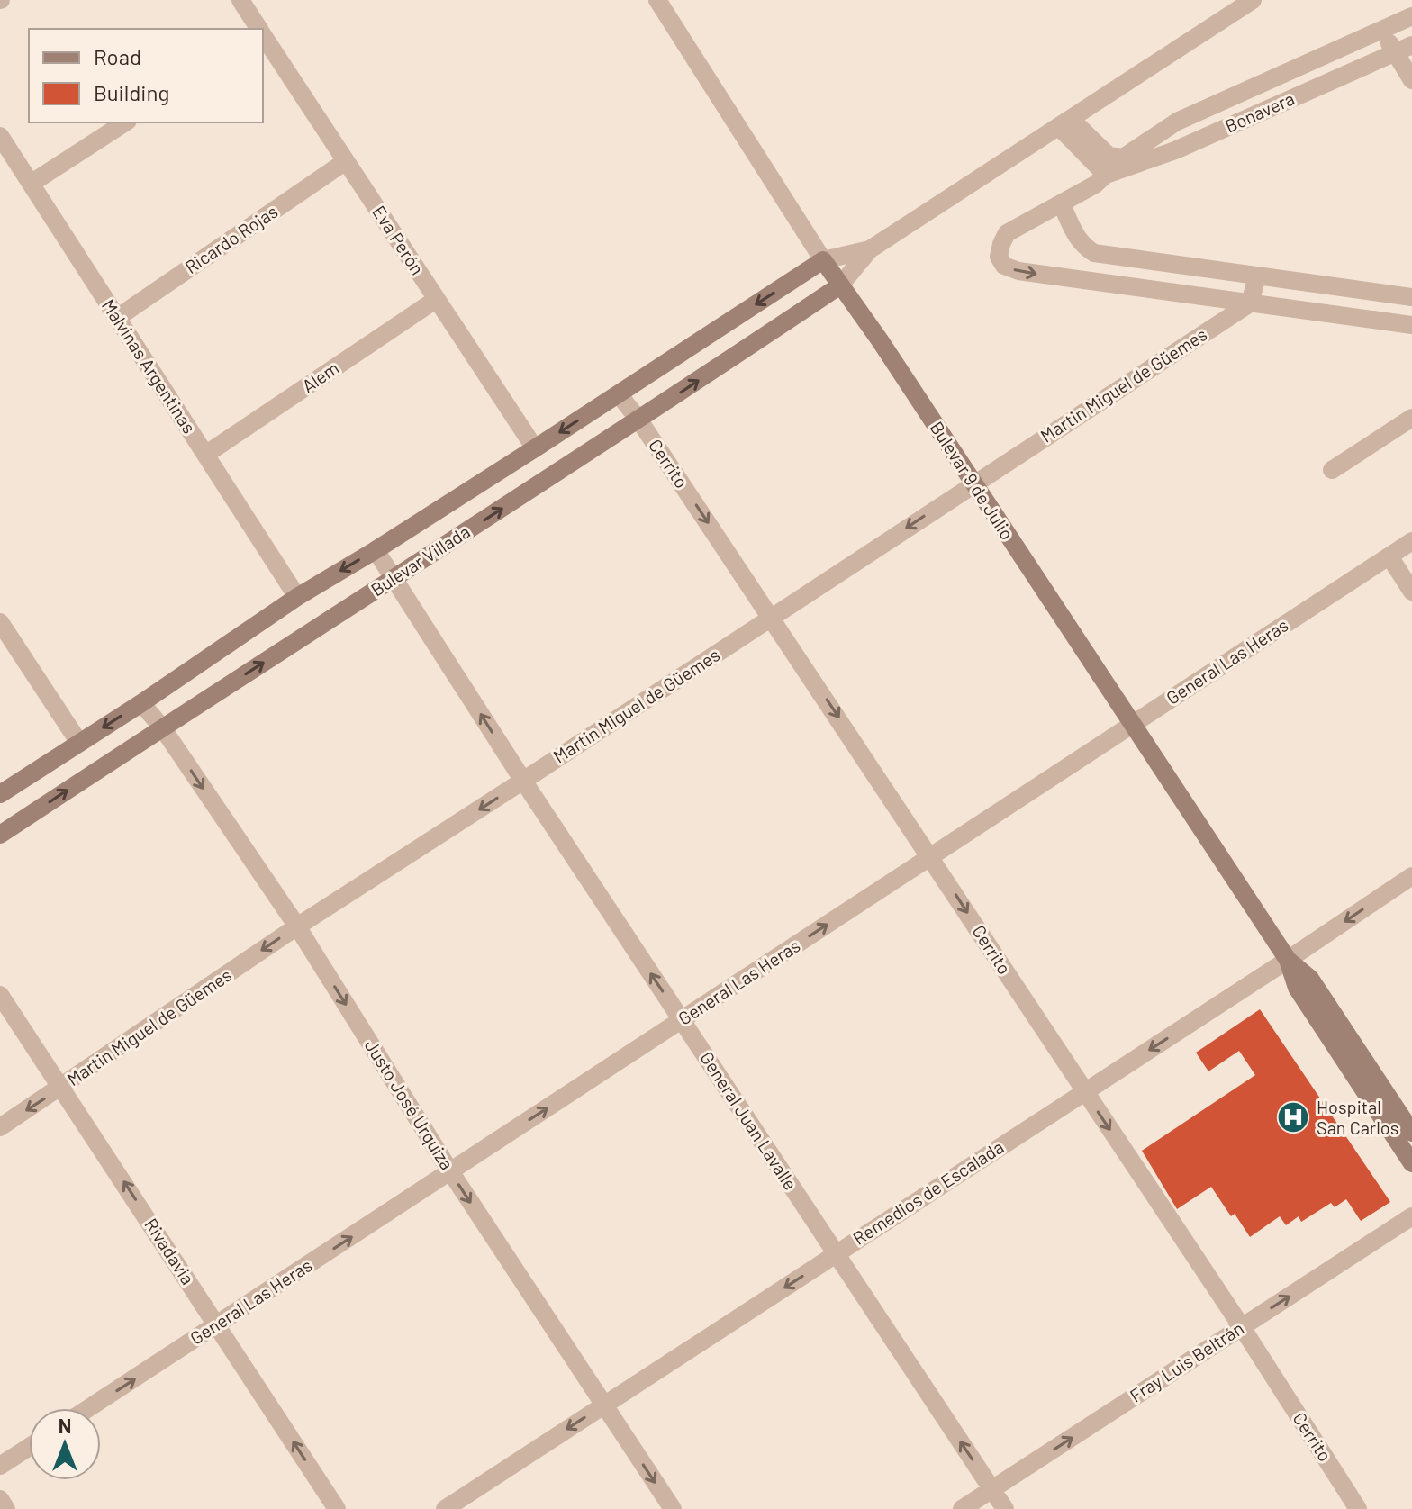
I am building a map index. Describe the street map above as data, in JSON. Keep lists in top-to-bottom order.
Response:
{
  "streets": {
    "main road": ["Bulevar 9 de Julio", "Bulevar Villada"],
    "street": [
      "Bonavera",
      "Ricardo Rojas",
      "Eva Perón",
      "Malvinas Argentinas",
      "Alem",
      "Martin Miguel de Güemes",
      "Cerrito",
      "General Las Heras",
      "Justo José Urquiza",
      "General Juan Lavalle",
      "Remedios de Escalada",
      "Rivadavia",
      "Fray Luis Beltrán"
    ]
  },
  "crossings": [
    ["Bonavera", "Martin Miguel de Güemes"],
    ["Ricardo Rojas", "Eva Perón"],
    ["Ricardo Rojas", "Malvinas Argentinas"],
    ["Eva Perón", "Alem"],
    ["Eva Perón", "Bulevar Villada"],
    ["Malvinas Argentinas", "Alem"],
    ["Malvinas Argentinas", "Bulevar Villada"],
    ["Martin Miguel de Güemes", "Cerrito"],
    ["Martin Miguel de Güemes", "Bulevar 9 de Julio"],
    ["Martin Miguel de Güemes", "Justo José Urquiza"],
    ["Martin Miguel de Güemes", "General Juan Lavalle"],
    ["Martin Miguel de Güemes", "Rivadavia"],
    ["Cerrito", "Bulevar Villada"],
    ["Cerrito", "General Las Heras"],
    ["Cerrito", "Remedios de Escalada"],
    ["Cerrito", "Fray Luis Beltrán"],
    ["Bulevar 9 de Julio", "Bulevar Villada"],
    ["Bulevar 9 de Julio", "General Las Heras"],
    ["Bulevar 9 de Julio", "Remedios de Escalada"],
    ["Bulevar Villada", "Justo José Urquiza"],
    ["Bulevar Villada", "General Juan Lavalle"],
    ["General Las Heras", "Justo José Urquiza"],
    ["General Las Heras", "General Juan Lavalle"],
    ["General Las Heras", "Rivadavia"],
    ["Justo José Urquiza", "Remedios de Escalada"],
    ["General Juan Lavalle", "Remedios de Escalada"],
    ["General Juan Lavalle", "Fray Luis Beltrán"]
  ],
  "one_way": [
    "Martin Miguel de Güemes",
    "Cerrito",
    "General Las Heras",
    "Justo José Urquiza",
    "General Juan Lavalle",
    "Remedios de Escalada",
    "Rivadavia",
    "Fray Luis Beltrán"
  ],
  "places": {
    "hospital": ["Hospital San Carlos"]
  },
  "legend": ["Road", "Building"],
  "north": "top"
}
